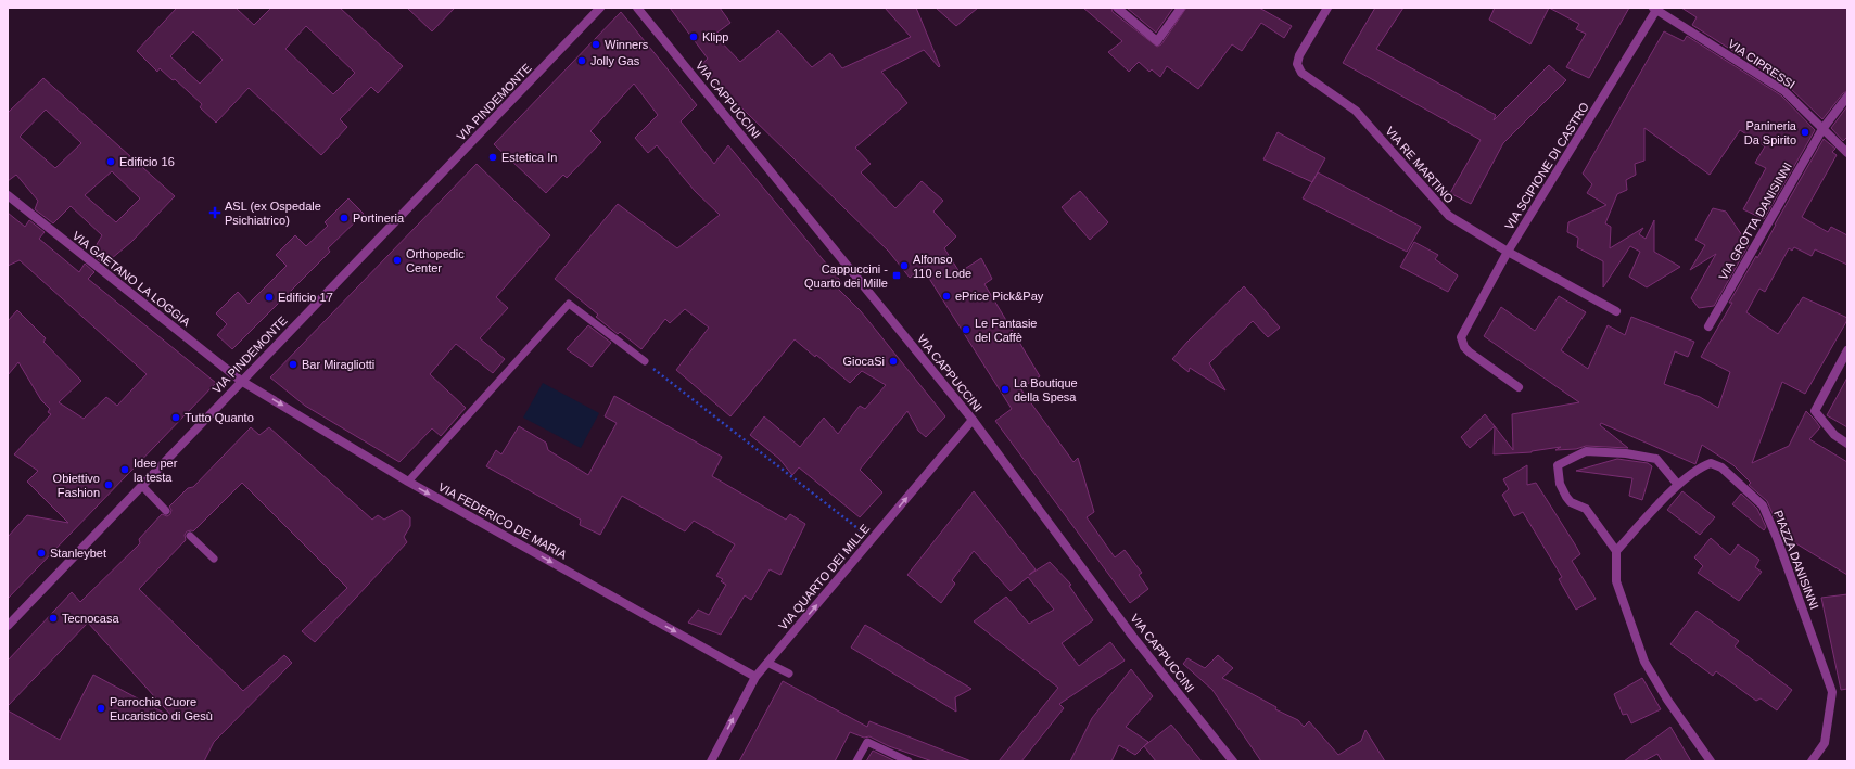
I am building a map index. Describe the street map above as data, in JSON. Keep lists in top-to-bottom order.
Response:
{
  "streets": {
    "street": [
      "VIA CIPRESSI",
      "VIA CAPPUCCINI",
      "VIA PINDEMONTE",
      "VIA RE MARTINO",
      "VIA SCIPIONE DI CASTRO",
      "VIA GROTTA DANISINNI",
      "VIA GAETANO LA LOGGIA",
      "VIA FEDERICO DE MARIA",
      "PIAZZA DANISINNI",
      "VIA QUARTO DEI MILLE"
    ]
  },
  "crossings": [
    ["VIA CIPRESSI", "VIA SCIPIONE DI CASTRO"],
    ["VIA CIPRESSI", "VIA GROTTA DANISINNI"],
    ["VIA CAPPUCCINI", "VIA QUARTO DEI MILLE"],
    ["VIA PINDEMONTE", "VIA GAETANO LA LOGGIA"],
    ["VIA PINDEMONTE", "VIA FEDERICO DE MARIA"],
    ["VIA RE MARTINO", "VIA SCIPIONE DI CASTRO"],
    ["VIA GAETANO LA LOGGIA", "VIA FEDERICO DE MARIA"],
    ["VIA FEDERICO DE MARIA", "VIA QUARTO DEI MILLE"]
  ],
  "one_way": ["VIA FEDERICO DE MARIA", "VIA QUARTO DEI MILLE"],
  "places": {
    "other": [
      "Klipp",
      "Winners",
      "Jolly Gas",
      "Panineria Da Spirito",
      "Estetica In",
      "Edificio 16",
      "Portineria",
      "Orthopedic Center",
      "Alfonso 110 e Lode",
      "ePrice Pick&Pay",
      "Edificio 17",
      "Le Fantasie del Caffè",
      "GiocaSi",
      "Bar Miragliotti",
      "La Boutique della Spesa",
      "Tutto Quanto",
      "Idee per la testa",
      "Obiettivo Fashion",
      "Stanleybet",
      "Tecnocasa",
      "Parrochia Cuore Eucaristico di Gesù"
    ],
    "health": ["ASL (ex Ospedale Psichiatrico)"],
    "transit": ["Cappuccini - Quarto dei Mille"]
  }
}
